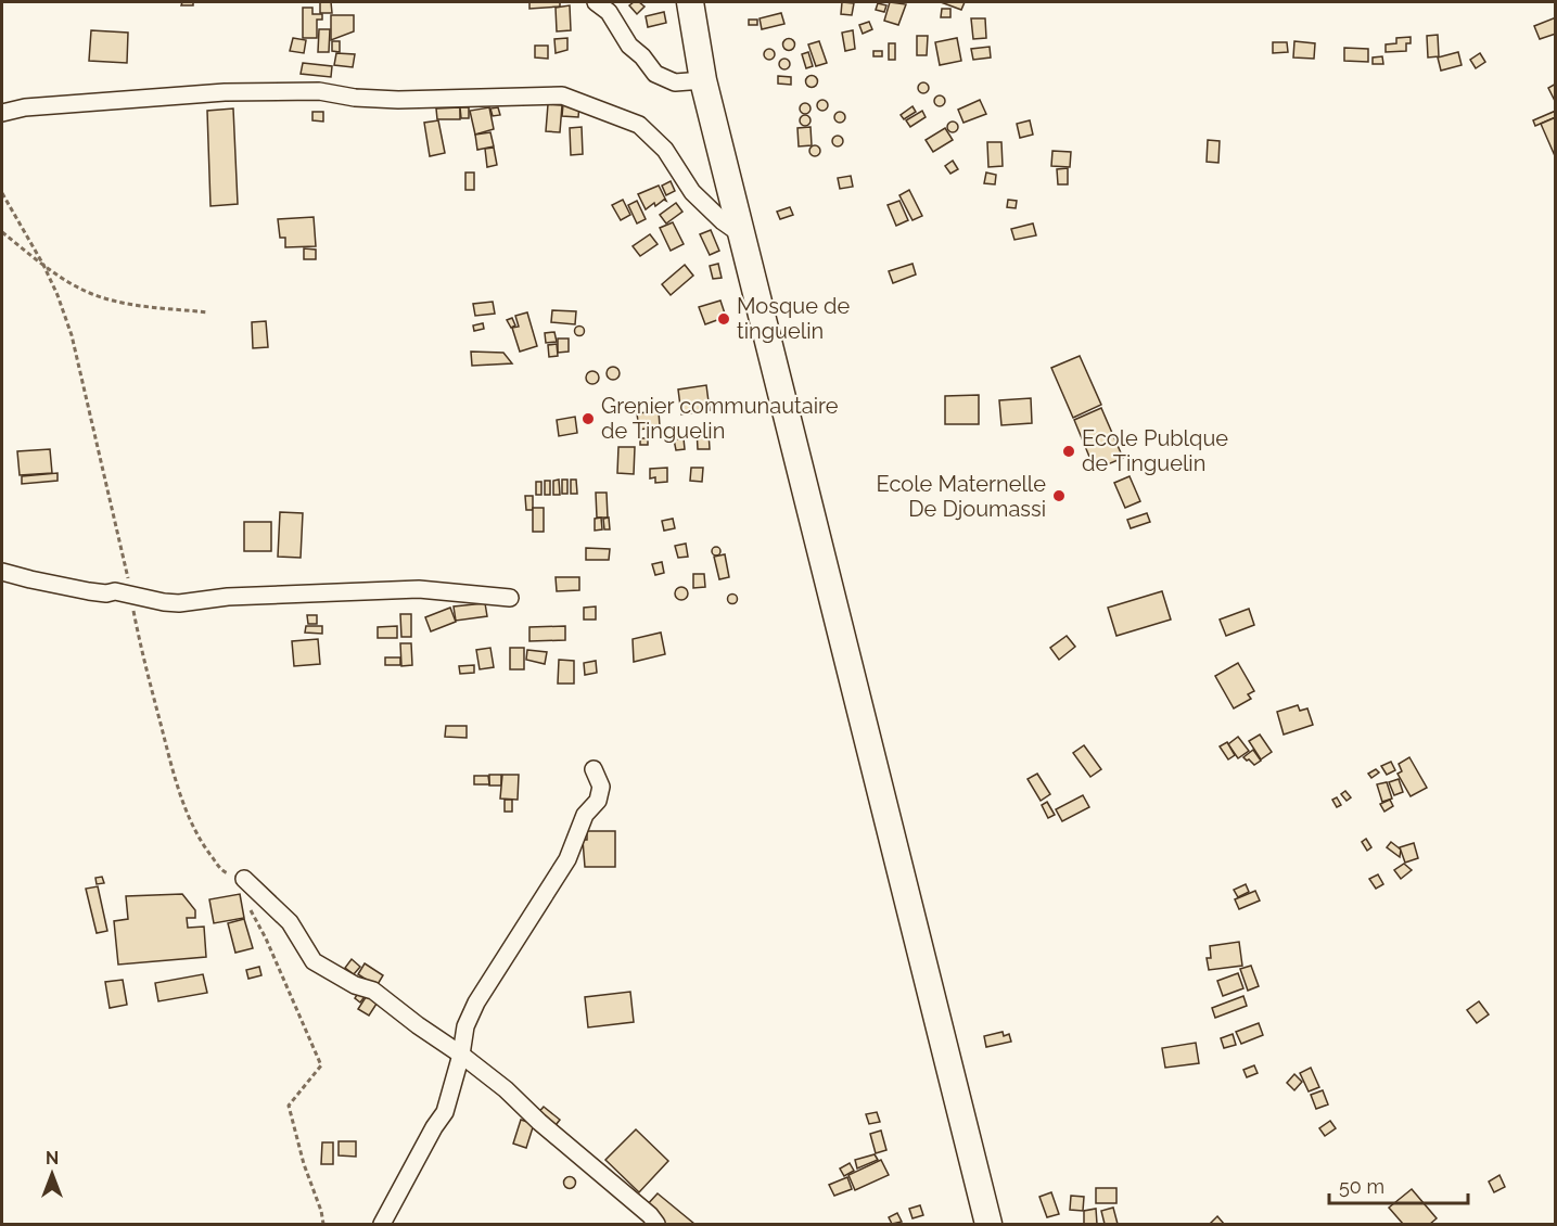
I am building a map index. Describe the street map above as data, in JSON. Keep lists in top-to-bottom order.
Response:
{
  "places": [
    "Mosque de tinguelin",
    "Grenier communautaire de Tinguelin",
    "Ecole Publque de Tinguelin",
    "Ecole Maternelle De Djoumassi"
  ],
  "scale_bar": "50 m",
  "north": "top"
}
